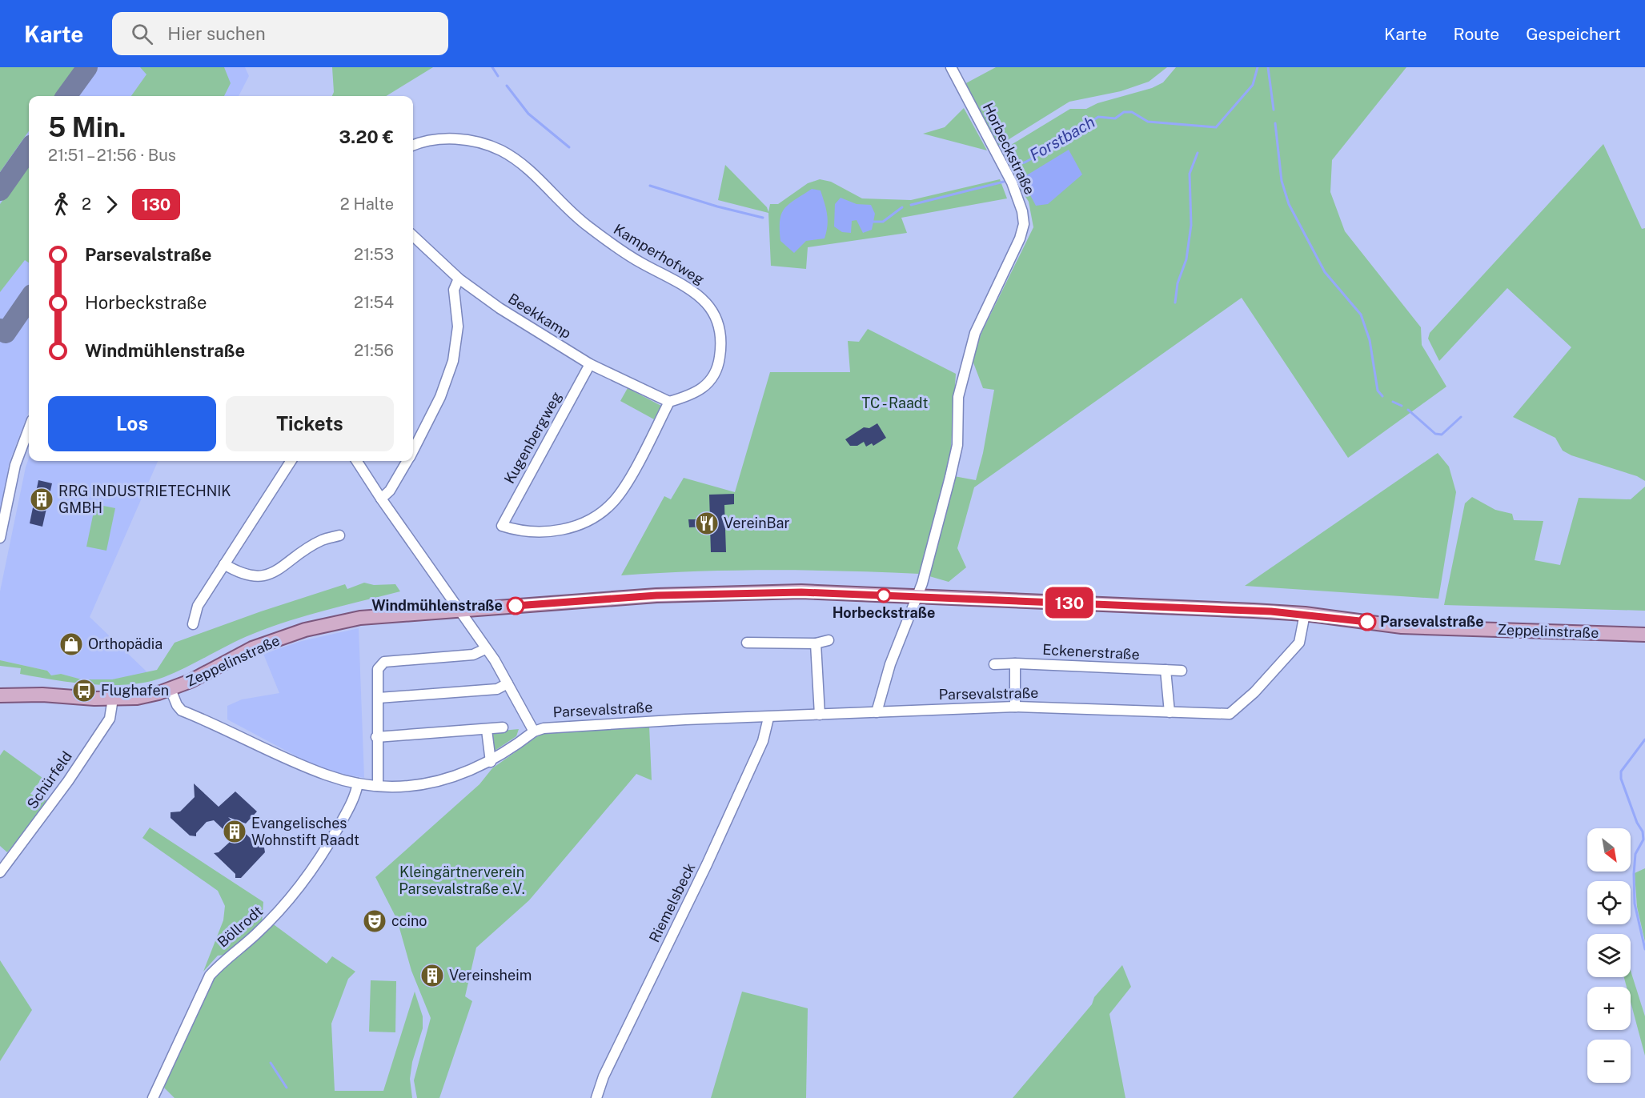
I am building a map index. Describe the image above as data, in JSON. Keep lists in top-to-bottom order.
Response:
{
  "streets": {
    "main road": ["Zeppelinstraße"],
    "street": [
      "Horbeckstraße",
      "Kamperhofweg",
      "Beekkamp",
      "Kugenbergweg",
      "Eckenerstraße",
      "Parsevalstraße",
      "Schürfeld",
      "Riemelsbeck",
      "Böllrodt"
    ]
  },
  "crossings": [
    ["Horbeckstraße", "Zeppelinstraße"],
    ["Horbeckstraße", "Parsevalstraße"],
    ["Kamperhofweg", "Beekkamp"],
    ["Kamperhofweg", "Kugenbergweg"],
    ["Beekkamp", "Kugenbergweg"],
    ["Zeppelinstraße", "Parsevalstraße"],
    ["Zeppelinstraße", "Schürfeld"],
    ["Parsevalstraße", "Riemelsbeck"],
    ["Parsevalstraße", "Böllrodt"]
  ],
  "water": ["Forstbach"],
  "parks": ["TC - Raadt", "Kleingärtnerverein Parsevalstraße e.V."],
  "places": {
    "building": ["RRG INDUSTRIETECHNIK GMBH", "Evangelisches Wohnstift Raadt", "Vereinsheim"],
    "restaurant": ["VereinBar"],
    "other": ["Horbeckstraße", "Windmühlenstraße", "Parsevalstraße"],
    "shop": ["Orthopädia"],
    "bus stop": ["Flughafen"],
    "theatre": ["ccino"]
  },
  "lines": ["bus line 130"],
  "north": "bottom right",
  "page": {
    "header": "Karte",
    "search": "Hier suchen",
    "nav": ["Karte", "Route", "Gespeichert"],
    "on_map": "130",
    "heading": ["5 Min.", "21:51 – 21:56 · Bus", "3.20 €"],
    "legs": ["2", "130", "2 Halte"],
    "list": [
      {
        "name": "Parsevalstraße",
        "value": "21:53"
      },
      {
        "name": "Horbeckstraße",
        "value": "21:54"
      },
      {
        "name": "Windmühlenstraße",
        "value": "21:56"
      }
    ],
    "buttons": ["Los", "Tickets"],
    "map_buttons": ["+", "−"]
  }
}
